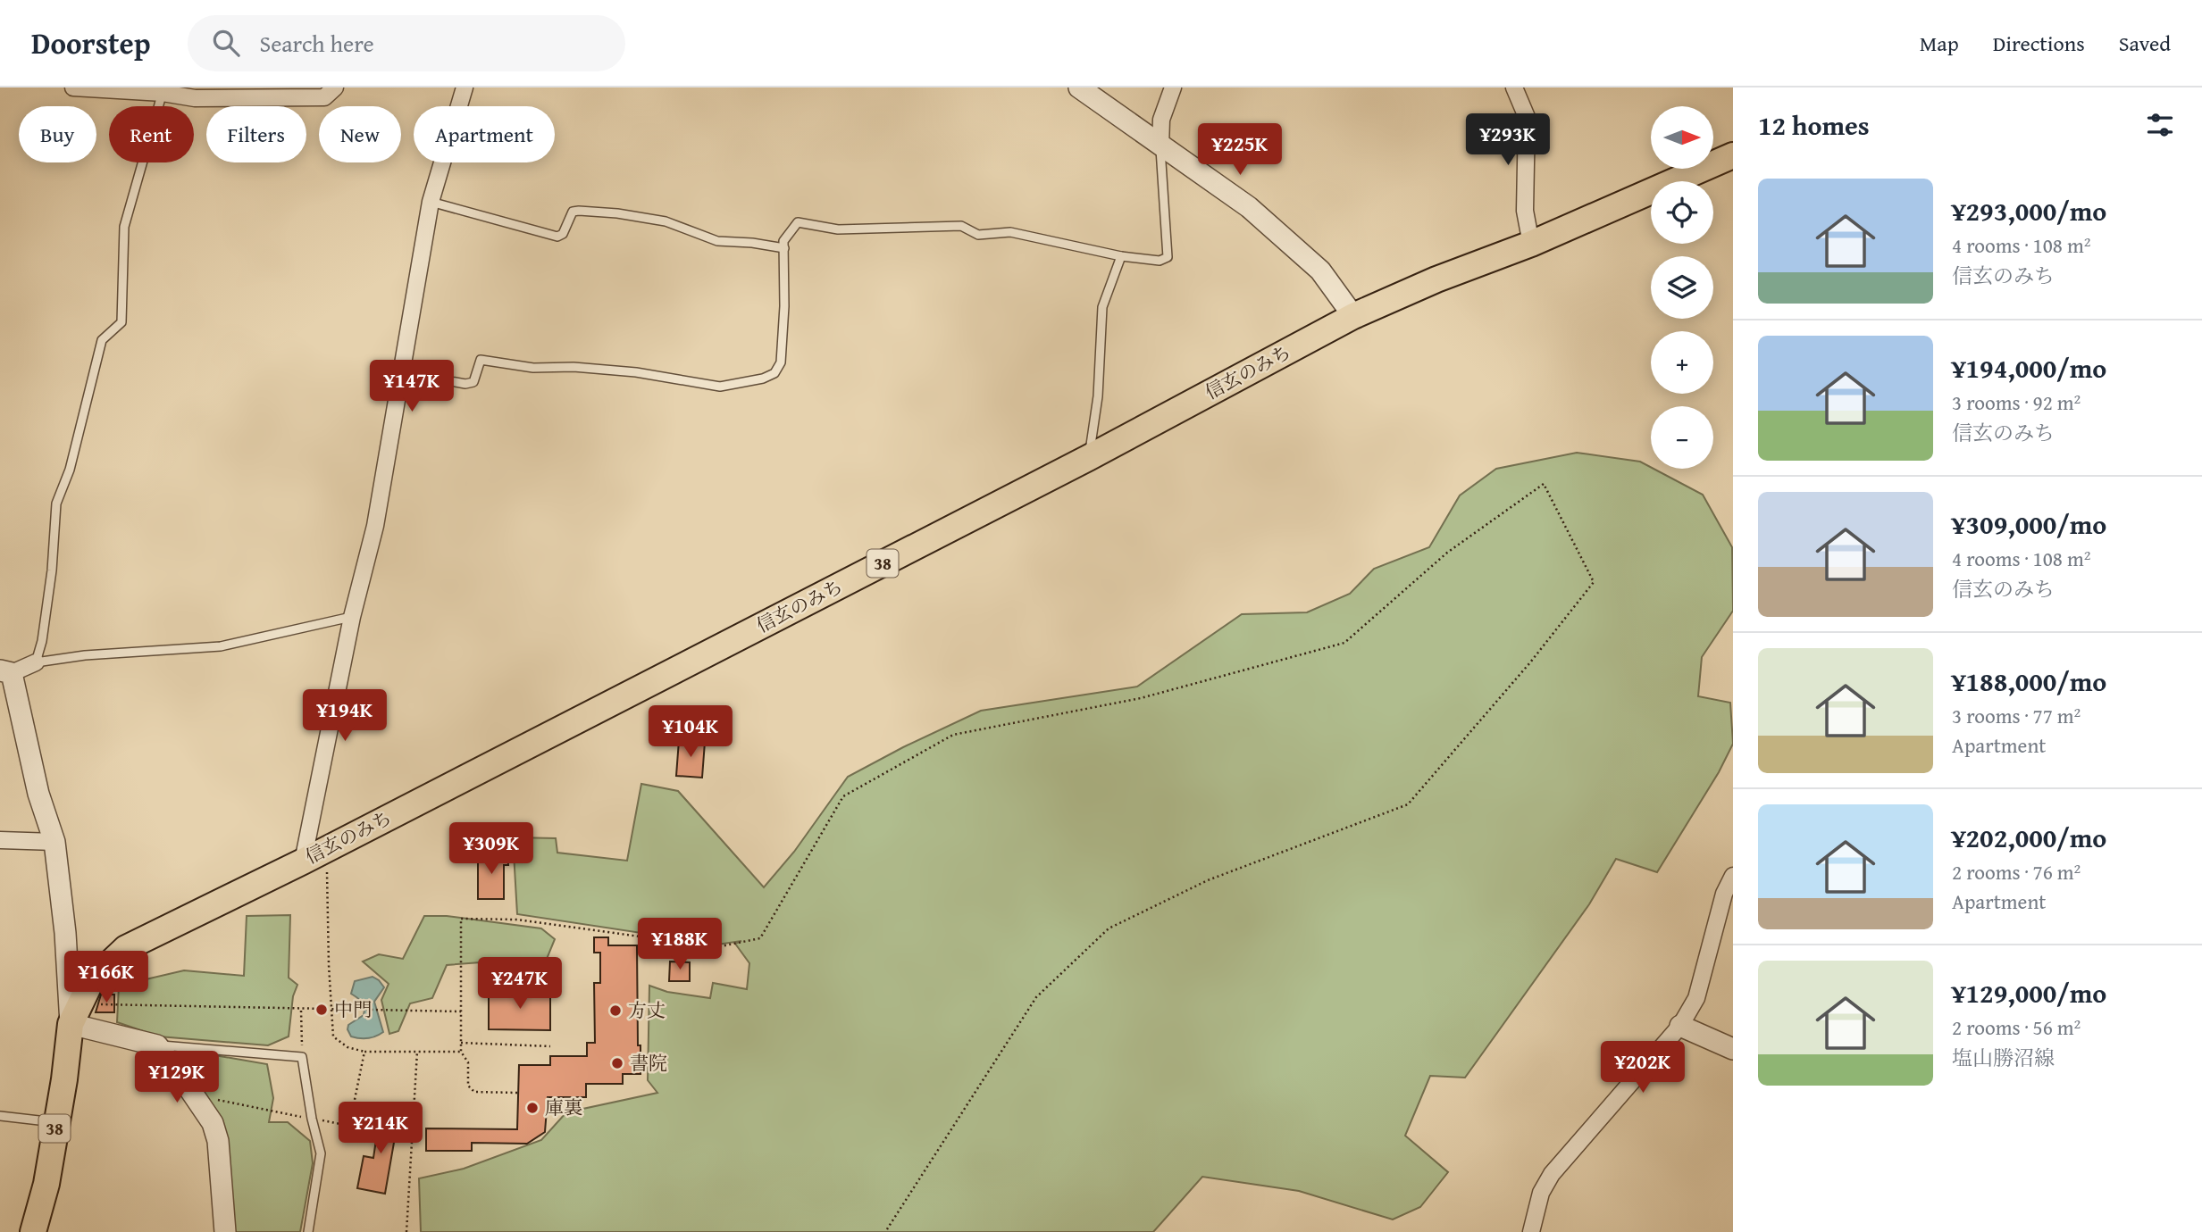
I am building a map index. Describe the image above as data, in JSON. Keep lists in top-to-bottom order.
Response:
{
  "streets": {
    "main road": ["信玄のみち", "38"]
  },
  "crossings": [
    ["信玄のみち", "38"]
  ],
  "places": [
    "中門",
    "方丈",
    "書院",
    "庫裏"
  ],
  "north": "right",
  "page": {
    "header": "Doorstep",
    "search": "Search here",
    "nav": ["Map", "Directions", "Saved"],
    "heading": "12 homes",
    "map_buttons": ["+", "−"],
    "chip": [
      "Buy",
      "Rent",
      "Filters",
      "New",
      "Apartment"
    ],
    "price": [
      "¥293K",
      "¥225K",
      "¥147K",
      "¥194K",
      "¥104K",
      "¥309K",
      "¥188K",
      "¥166K",
      "¥247K",
      "¥202K",
      "¥129K",
      "¥214K"
    ],
    "list": [
      {
        "name": "¥293,000/mo",
        "note": "4 rooms · 108 m² · 信玄のみち"
      },
      {
        "name": "¥194,000/mo",
        "note": "3 rooms · 92 m² · 信玄のみち"
      },
      {
        "name": "¥309,000/mo",
        "note": "4 rooms · 108 m² · 信玄のみち"
      },
      {
        "name": "¥188,000/mo",
        "note": "3 rooms · 77 m² · Apartment"
      },
      {
        "name": "¥202,000/mo",
        "note": "2 rooms · 76 m² · Apartment"
      },
      {
        "name": "¥129,000/mo",
        "note": "2 rooms · 56 m² · 塩山勝沼線"
      }
    ]
  }
}
